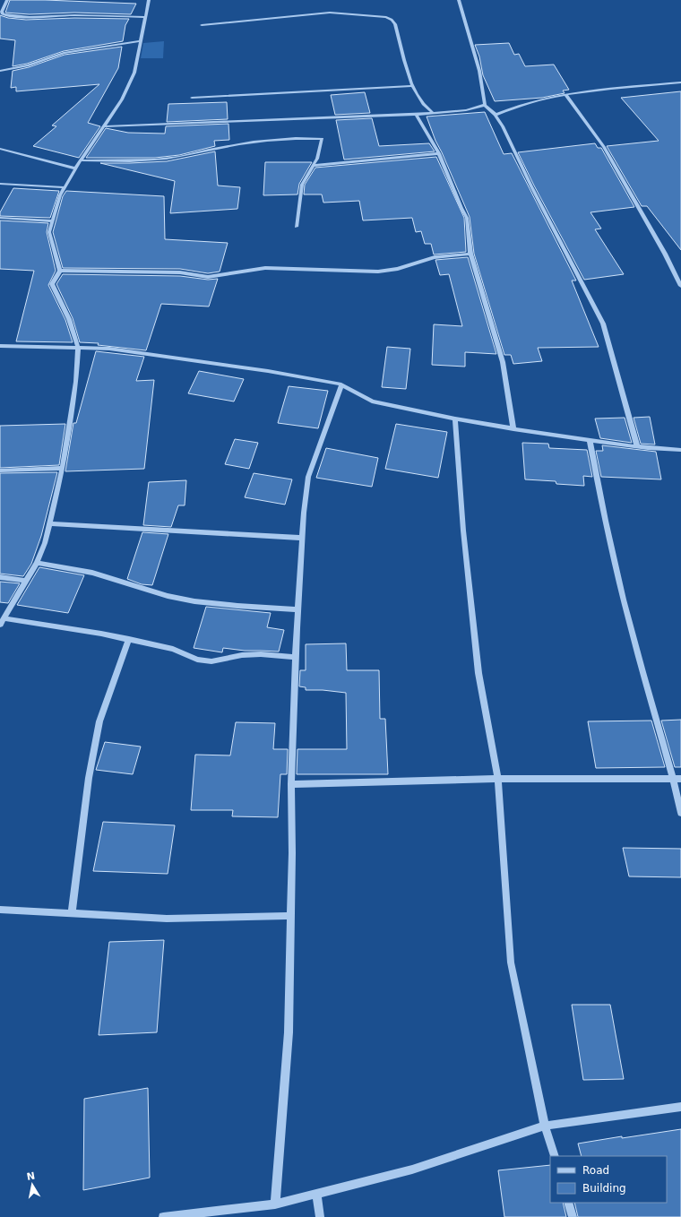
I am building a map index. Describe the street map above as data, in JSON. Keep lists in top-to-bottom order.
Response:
{
  "legend": ["Road", "Building"],
  "north": "top"
}
